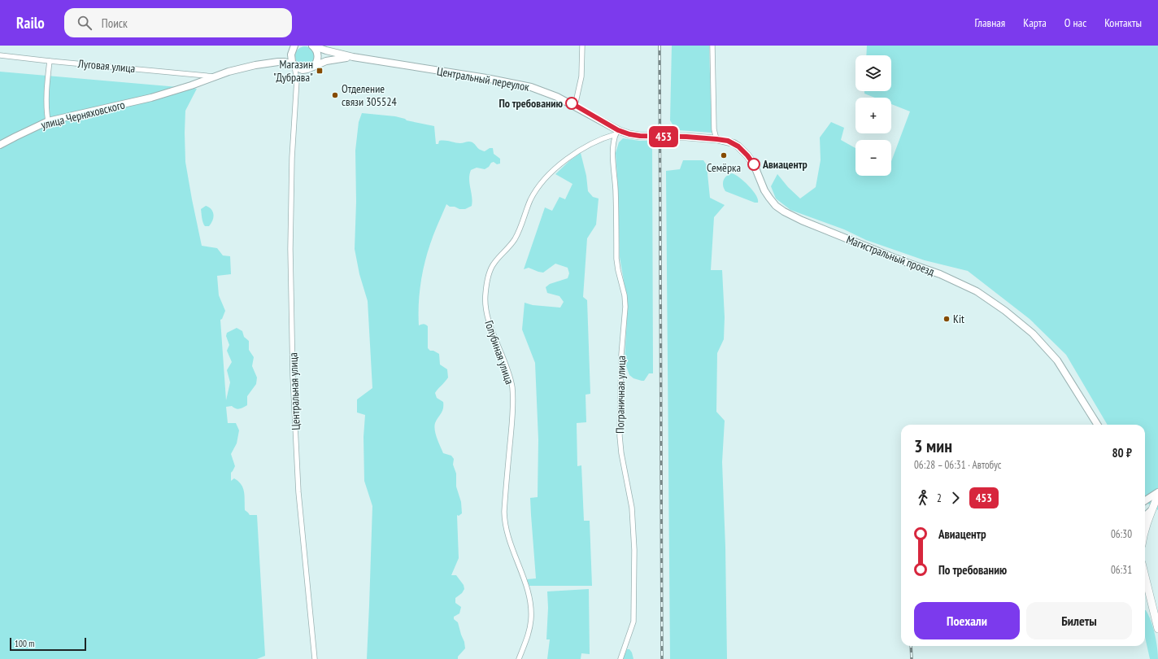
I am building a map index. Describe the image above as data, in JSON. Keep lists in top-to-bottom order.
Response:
{
  "streets": {
    "main road": ["Центральный переулок", "улица Черняховского", "Магистральный проезд"],
    "street": [
      "Луговая улица",
      "Голубиная улица",
      "Центральная улица",
      "Пограничная улица"
    ]
  },
  "crossings": [
    ["Луговая улица", "улица Черняховского"],
    ["Центральный переулок", "Магистральный проезд"],
    ["Центральный переулок", "Голубиная улица"],
    ["Центральный переулок", "Пограничная улица"],
    ["Магистральный проезд", "Голубиная улица"],
    ["Магистральный проезд", "Пограничная улица"],
    ["Голубиная улица", "Пограничная улица"]
  ],
  "places": {
    "transit": ["Магазин \"Дубрава\""],
    "other": [
      "Отделение связи 305524",
      "По требованию",
      "Семёрка",
      "Авиацентр",
      "Kit"
    ]
  },
  "lines": ["bus line 453"],
  "scale_bar": "100 m",
  "page": {
    "header": "Railo",
    "search": "Поиск",
    "nav": [
      "Главная",
      "Карта",
      "О нас",
      "Контакты"
    ],
    "on_map": "453",
    "map_buttons": ["+", "−"],
    "heading": ["3 мин", "06:28 – 06:31 · Автобус", "80 ₽"],
    "legs": ["2", "453"],
    "list": [
      {
        "name": "Авиацентр",
        "value": "06:30"
      },
      {
        "name": "По требованию",
        "value": "06:31"
      }
    ],
    "buttons": ["Поехали", "Билеты"],
    "scale": "100 m"
  }
}
